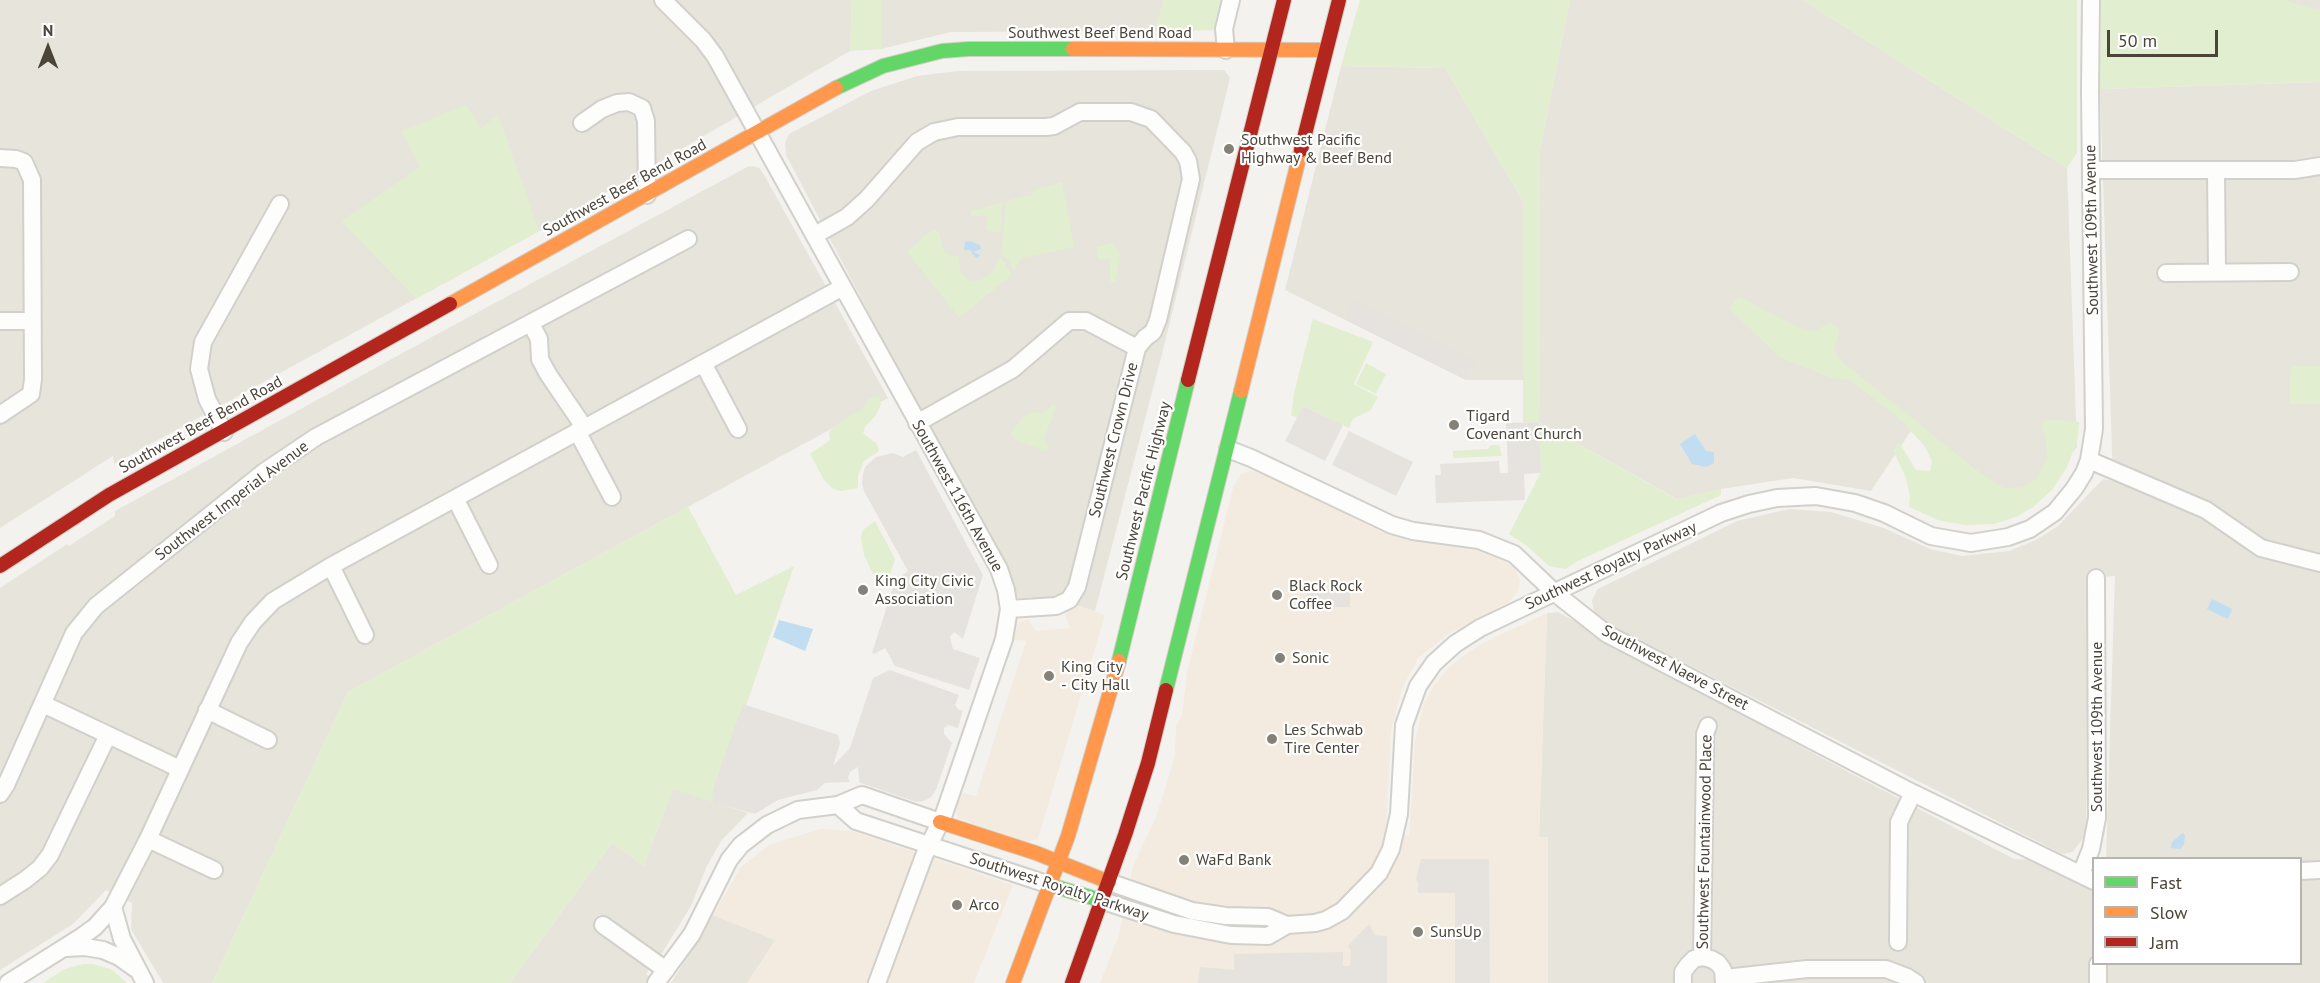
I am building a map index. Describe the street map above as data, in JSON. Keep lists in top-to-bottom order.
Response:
{
  "streets": {
    "main road": ["Southwest Beef Bend Road", "Southwest Pacific Highway", "Southwest Royalty Parkway"],
    "street": [
      "Southwest 109th Avenue",
      "Southwest Crown Drive",
      "Southwest 116th Avenue",
      "Southwest Imperial Avenue",
      "Southwest Naeve Street",
      "Southwest Fountainwood Place"
    ]
  },
  "crossings": [
    ["Southwest Beef Bend Road", "Southwest Pacific Highway"],
    ["Southwest Beef Bend Road", "Southwest 116th Avenue"],
    ["Southwest 109th Avenue", "Southwest Royalty Parkway"],
    ["Southwest 109th Avenue", "Southwest Naeve Street"],
    ["Southwest Crown Drive", "Southwest 116th Avenue"],
    ["Southwest Pacific Highway", "Southwest Royalty Parkway"],
    ["Southwest 116th Avenue", "Southwest Royalty Parkway"],
    ["Southwest Royalty Parkway", "Southwest Naeve Street"]
  ],
  "places": [
    "Southwest Pacific Highway & Beef Bend",
    "Tigard Covenant Church",
    "King City Civic Association",
    "Black Rock Coffee",
    "Sonic",
    "King City - City Hall",
    "Les Schwab Tire Center",
    "WaFd Bank",
    "Arco",
    "SunsUp"
  ],
  "legend": ["Fast", "Slow", "Jam"],
  "scale_bar": "50 m",
  "north": "top"
}
